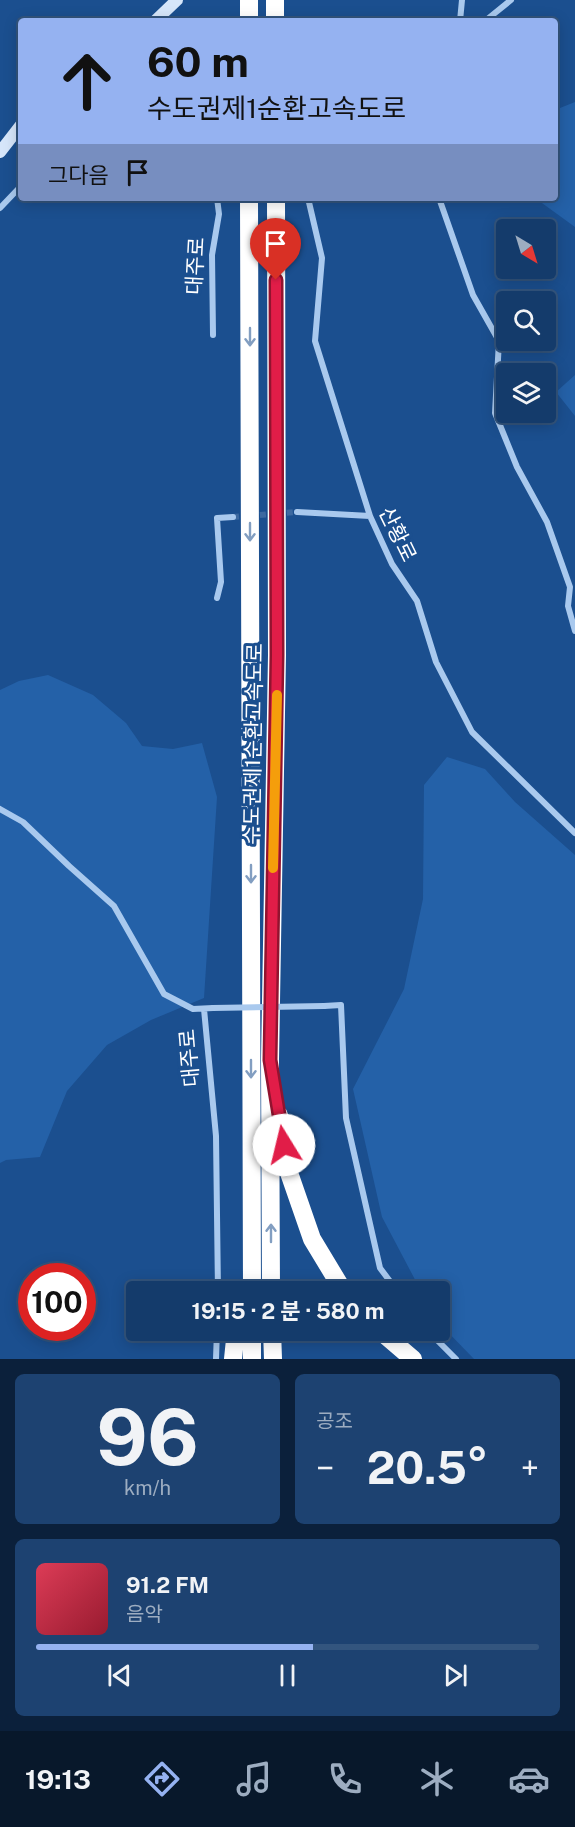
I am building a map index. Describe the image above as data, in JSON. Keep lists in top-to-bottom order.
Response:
{
  "streets": {
    "highway": ["수도권제1순환고속도로"],
    "street": ["대주로", "산황로"]
  },
  "north": "bottom right",
  "page": {
    "turn": ["60 m", "수도권제1순환고속도로"],
    "then": "그다음",
    "limit": "100",
    "trip": "19:15 · 2 분 · 580 m",
    "tile": [
      ["96", "km/h"],
      "공조"
    ],
    "heat": ["−", "20.5°", "+"],
    "song": ["91.2 FM", "음악"],
    "tabs": "19:13"
  }
}
